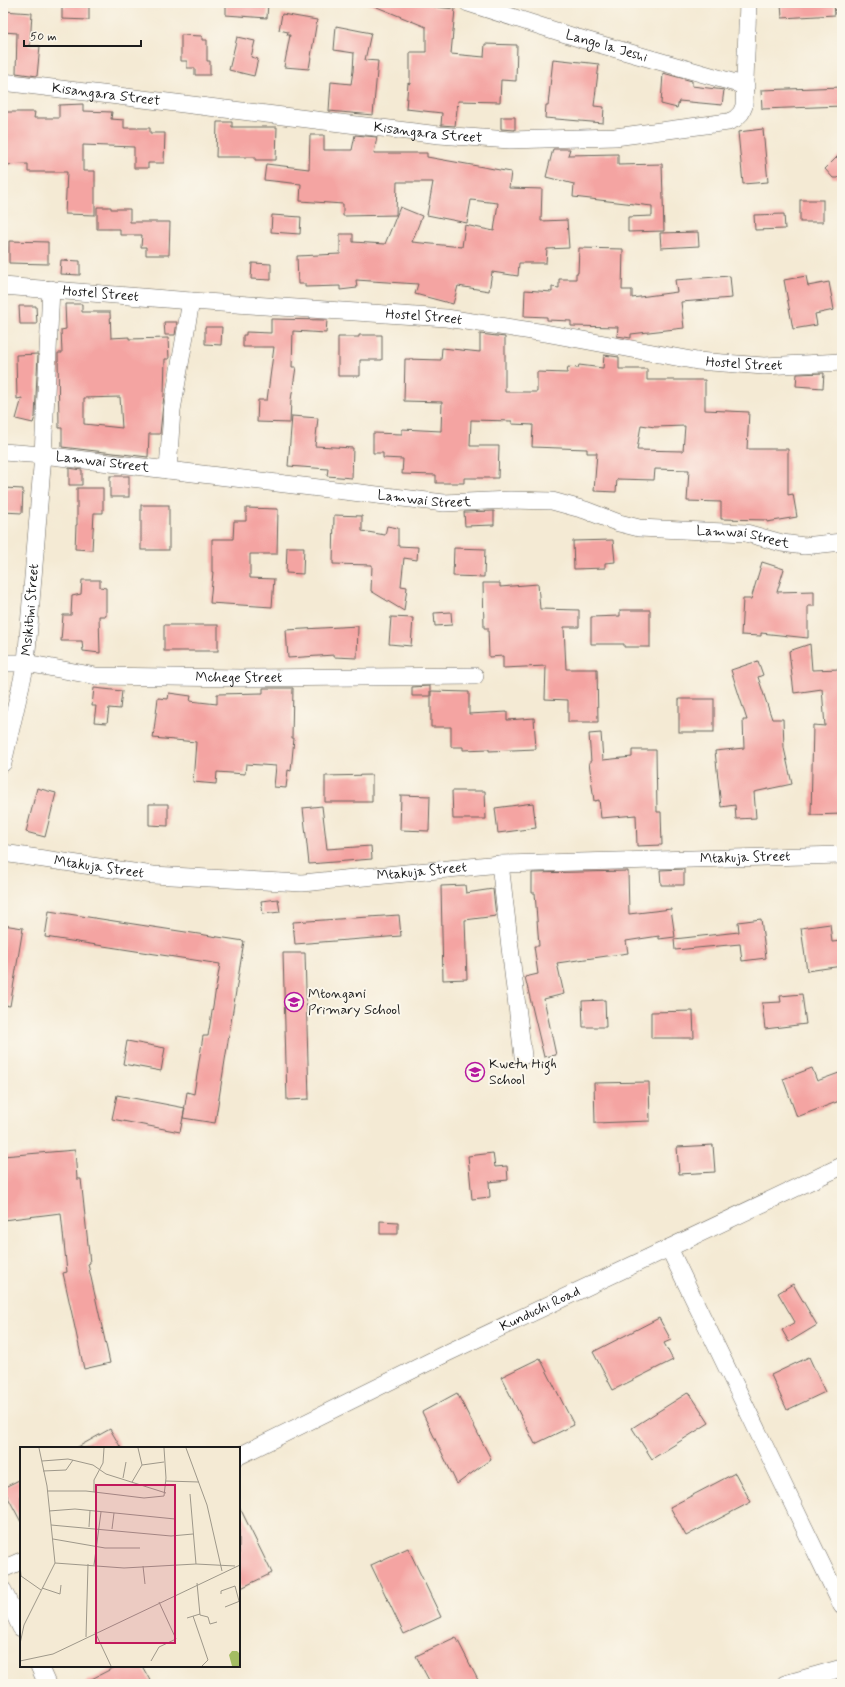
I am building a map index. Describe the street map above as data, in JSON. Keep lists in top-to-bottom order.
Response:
{
  "streets": {
    "street": [
      "Lango la Jeshi",
      "Kisangara Street",
      "Hostel Street",
      "Lamwai Street",
      "Msikitini Street",
      "Mchege Street",
      "Mtakuja Street",
      "Kunduchi Road"
    ]
  },
  "crossings": [
    ["Lango la Jeshi", "Kisangara Street"],
    ["Hostel Street", "Msikitini Street"],
    ["Lamwai Street", "Msikitini Street"],
    ["Msikitini Street", "Mchege Street"]
  ],
  "places": {
    "school or university": ["Mtongani Primary School", "Kwetu High School"]
  },
  "scale_bar": "50 m"
}
